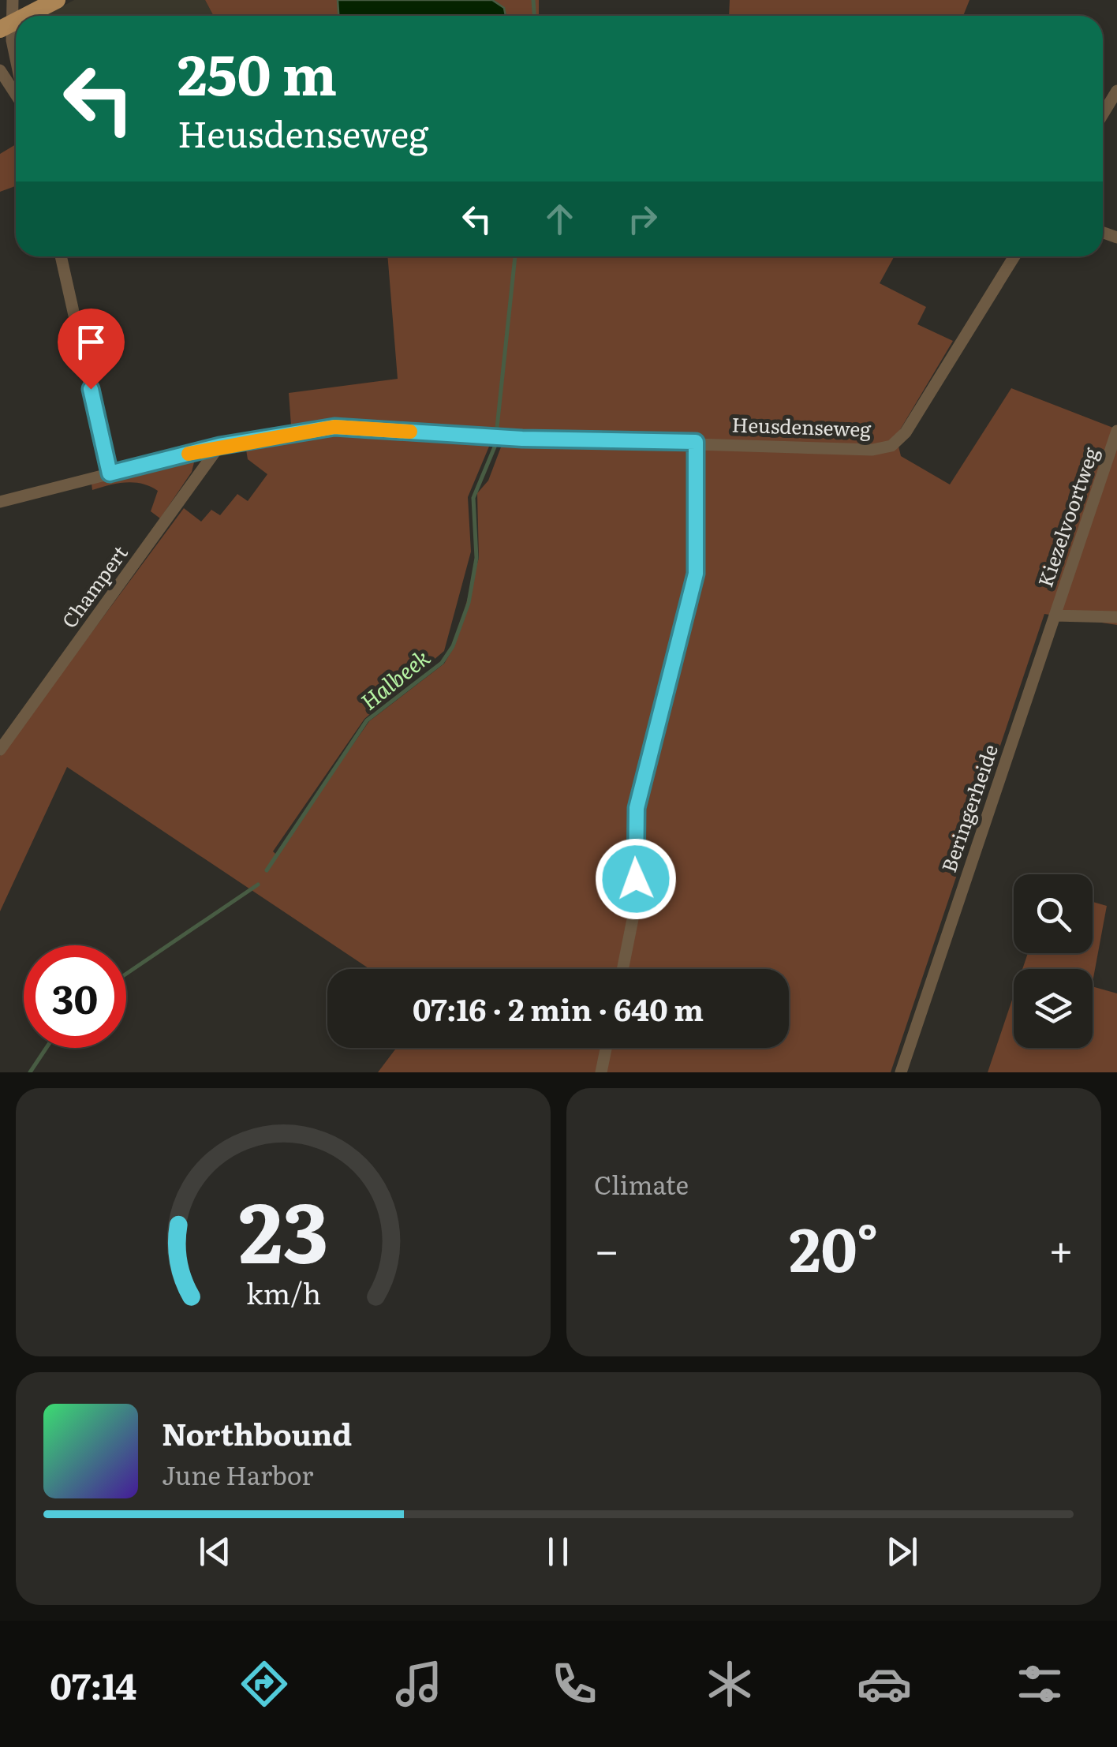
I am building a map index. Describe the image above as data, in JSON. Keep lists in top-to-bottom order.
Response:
{
  "streets": {
    "street": [
      "Heusdenseweg",
      "Kiezelvoortweg",
      "Champert",
      "Beringerheide"
    ]
  },
  "crossings": [
    ["Heusdenseweg", "Champert"],
    ["Kiezelvoortweg", "Beringerheide"]
  ],
  "water": ["Halbeek"],
  "page": {
    "turn": ["250 m", "Heusdenseweg"],
    "limit": "30",
    "trip": "07:16 · 2 min · 640 m",
    "tile": "Climate",
    "heat": ["−", "20°", "+"],
    "song": ["Northbound", "June Harbor"],
    "tabs": "07:14",
    "gauge": ["23", "km/h"]
  }
}
